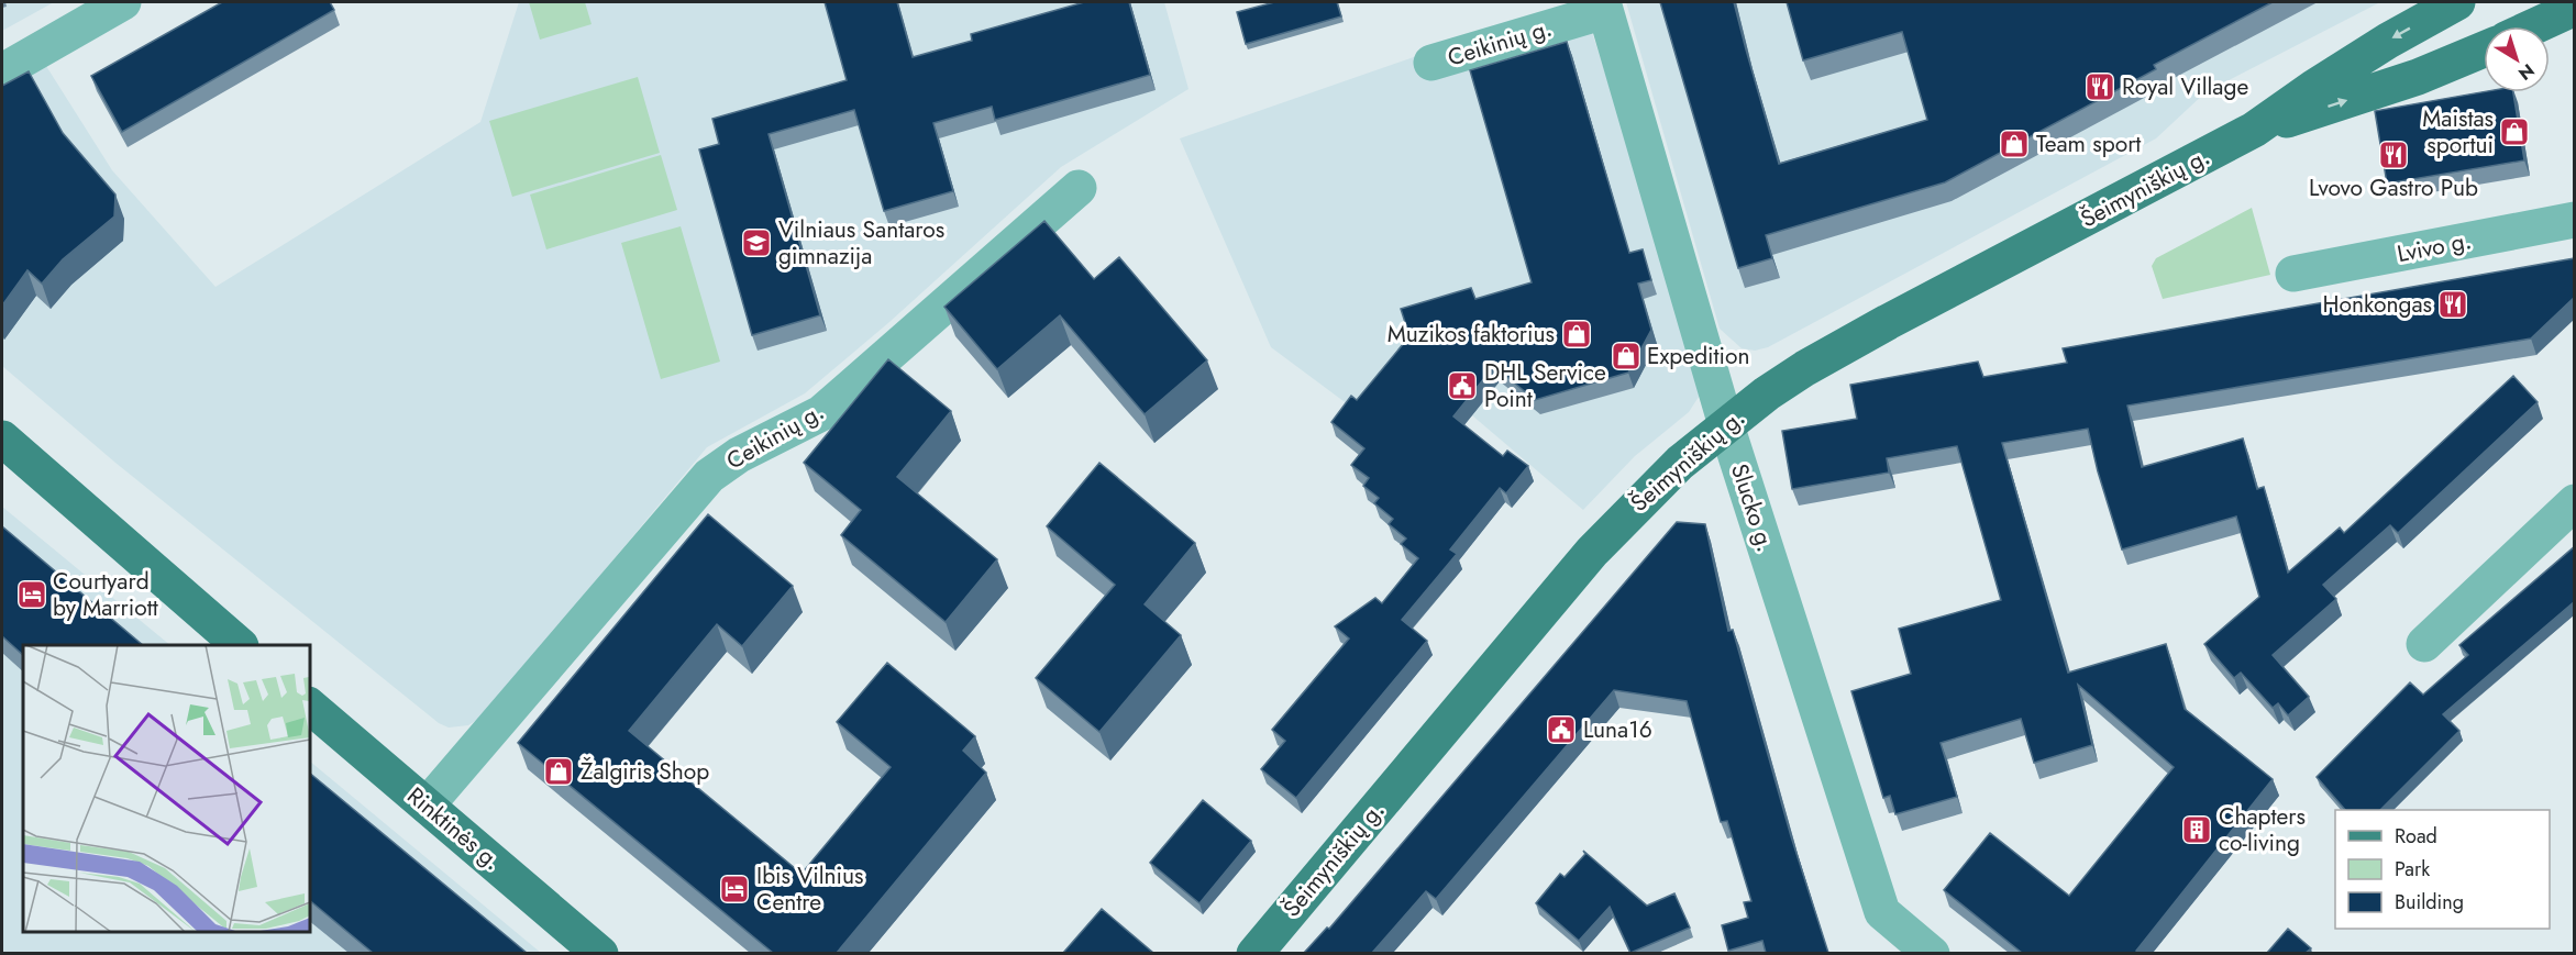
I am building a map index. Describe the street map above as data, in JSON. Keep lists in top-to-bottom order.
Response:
{
  "streets": {
    "main road": ["Šeimyniškių g.", "Rinktinės g."],
    "street": ["Ceikinių g.", "Lvivo g.", "Slucko g."]
  },
  "crossings": [
    ["Ceikinių g.", "Slucko g."],
    ["Ceikinių g.", "Rinktinės g."],
    ["Šeimyniškių g.", "Slucko g."]
  ],
  "places": {
    "restaurant": ["Royal Village", "Lvovo Gastro Pub", "Honkongas"],
    "shop": [
      "Maistas sportui",
      "Team sport",
      "Muzikos faktorius",
      "Expedition",
      "Žalgiris Shop"
    ],
    "school or university": ["Vilniaus Santaros gimnazija"],
    "public building": ["DHL Service Point", "Luna16"],
    "hotel": ["Courtyard by Marriott", "Ibis Vilnius Centre"],
    "building": ["Chapters co-living"]
  },
  "legend": ["Road", "Park", "Building"],
  "north": "bottom right"
}
